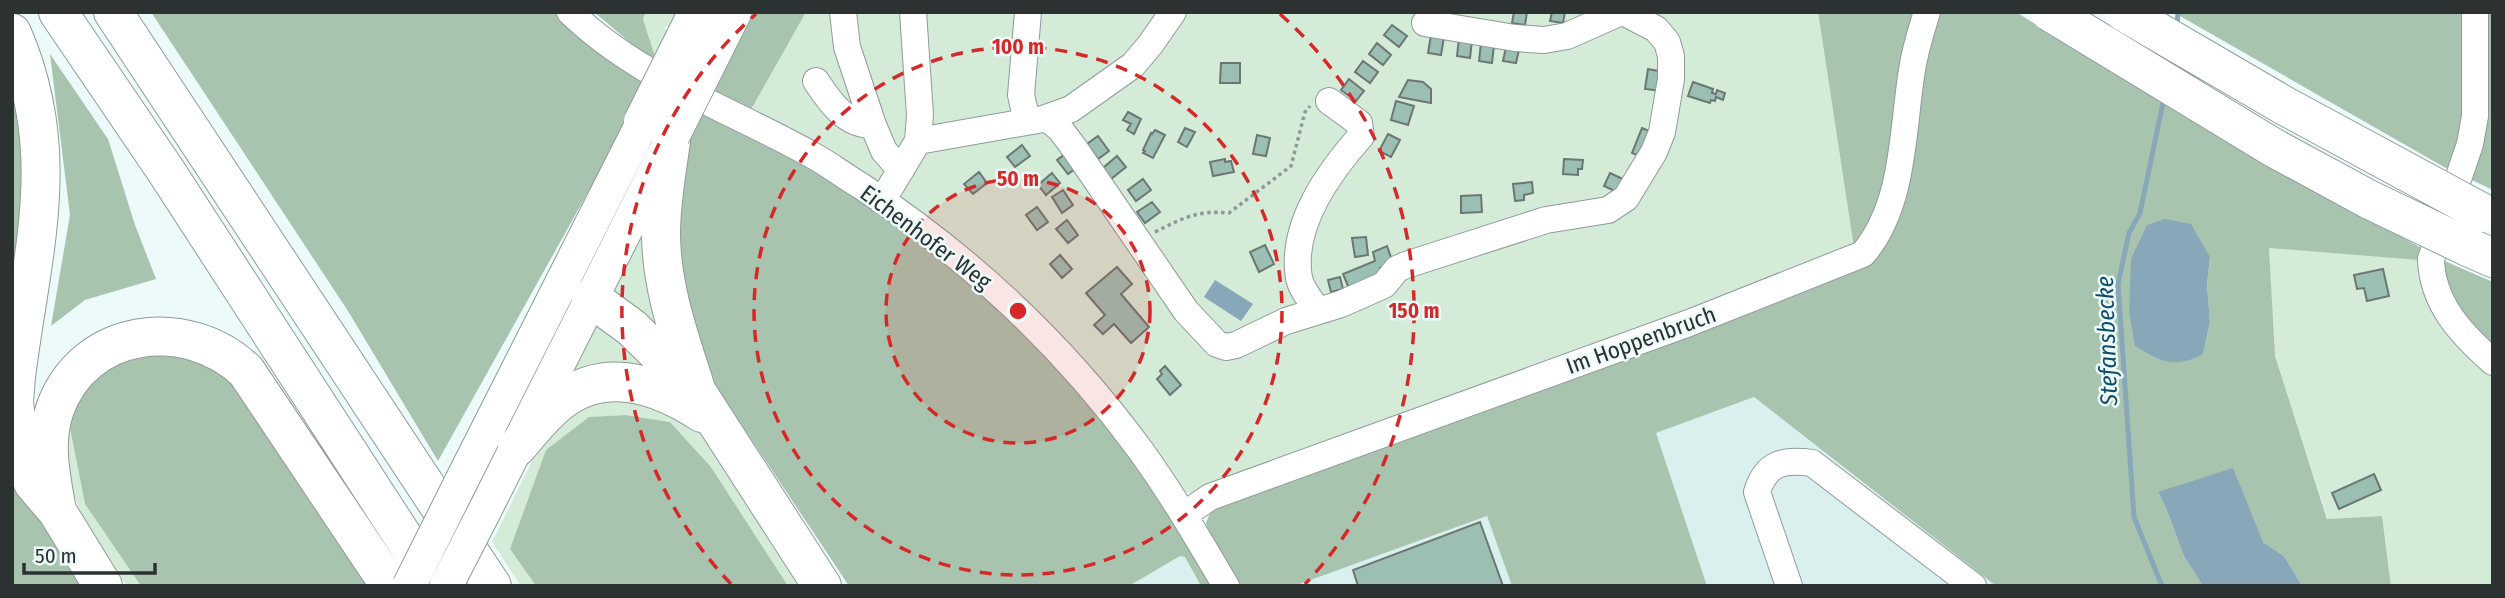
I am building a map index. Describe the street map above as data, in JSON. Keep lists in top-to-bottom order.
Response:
{
  "streets": {
    "street": ["Eichenhofer Weg", "Im Hoppenbruch"]
  },
  "crossings": [
    ["Eichenhofer Weg", "Im Hoppenbruch"]
  ],
  "water": ["Stefansbecke"],
  "scale_bar": "50 m",
  "rings": ["100 m", "50 m", "150 m"]
}
